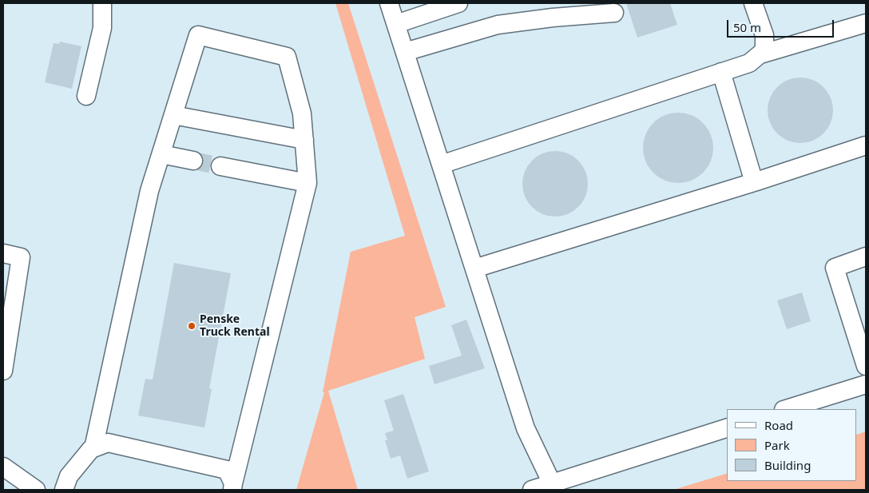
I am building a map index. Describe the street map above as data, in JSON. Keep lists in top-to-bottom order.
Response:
{
  "places": ["Penske Truck Rental"],
  "legend": ["Road", "Park", "Building"],
  "scale_bar": "50 m"
}
